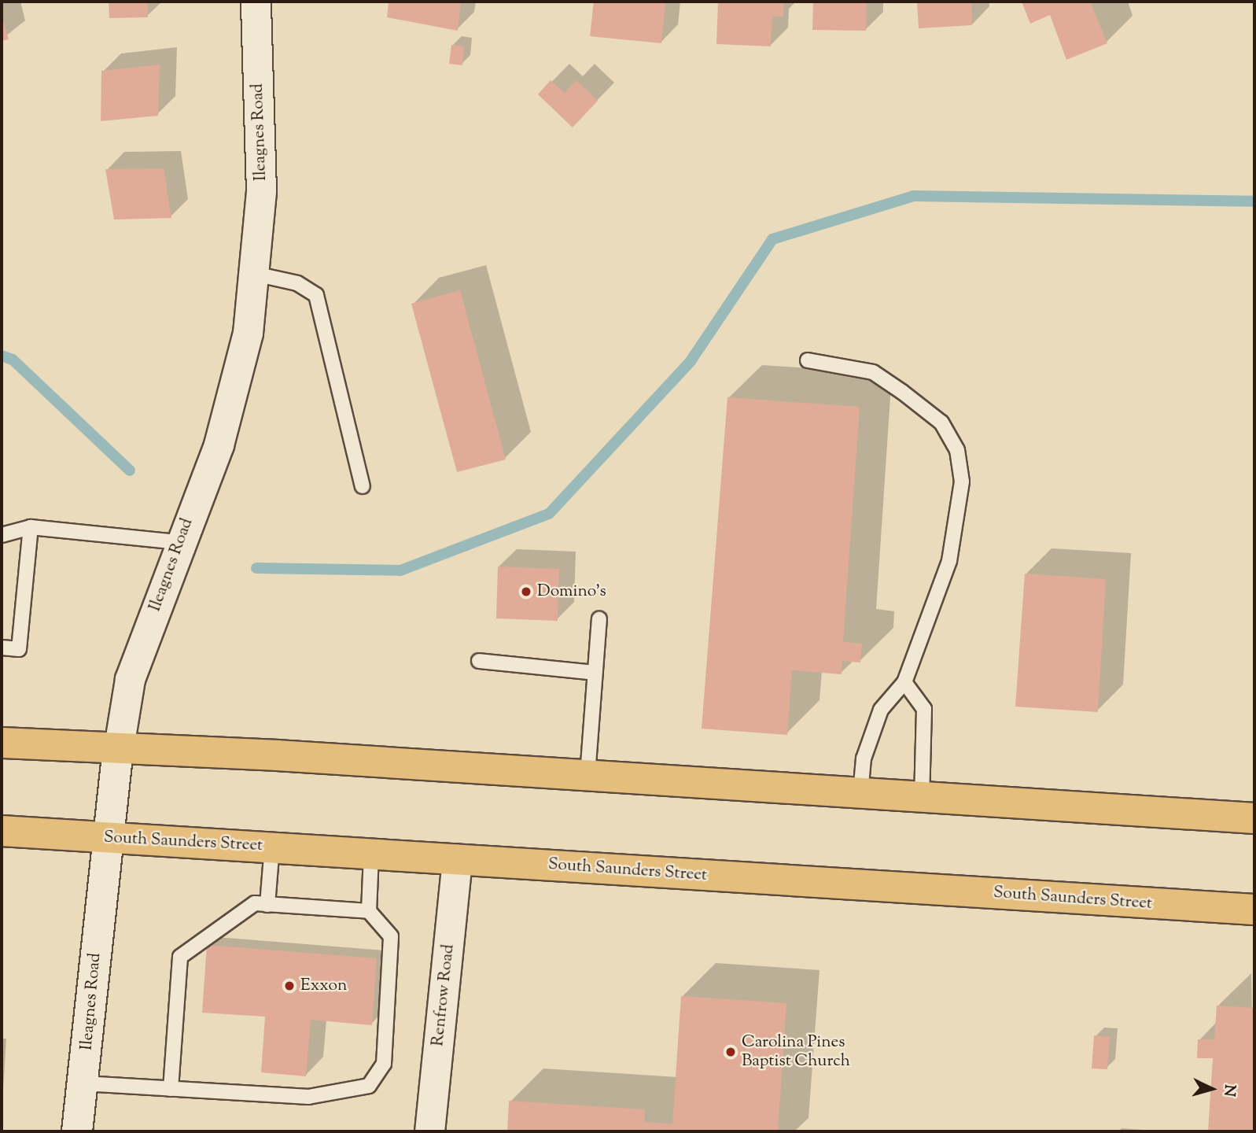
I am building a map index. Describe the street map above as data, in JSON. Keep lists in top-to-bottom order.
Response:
{
  "streets": {
    "highway": ["South Saunders Street"],
    "street": ["Ileagnes Road", "Renfrow Road"]
  },
  "crossings": [
    ["Ileagnes Road", "South Saunders Street"],
    ["South Saunders Street", "Renfrow Road"]
  ],
  "places": ["Domino's", "Exxon", "Carolina Pines Baptist Church"],
  "north": "right"
}
